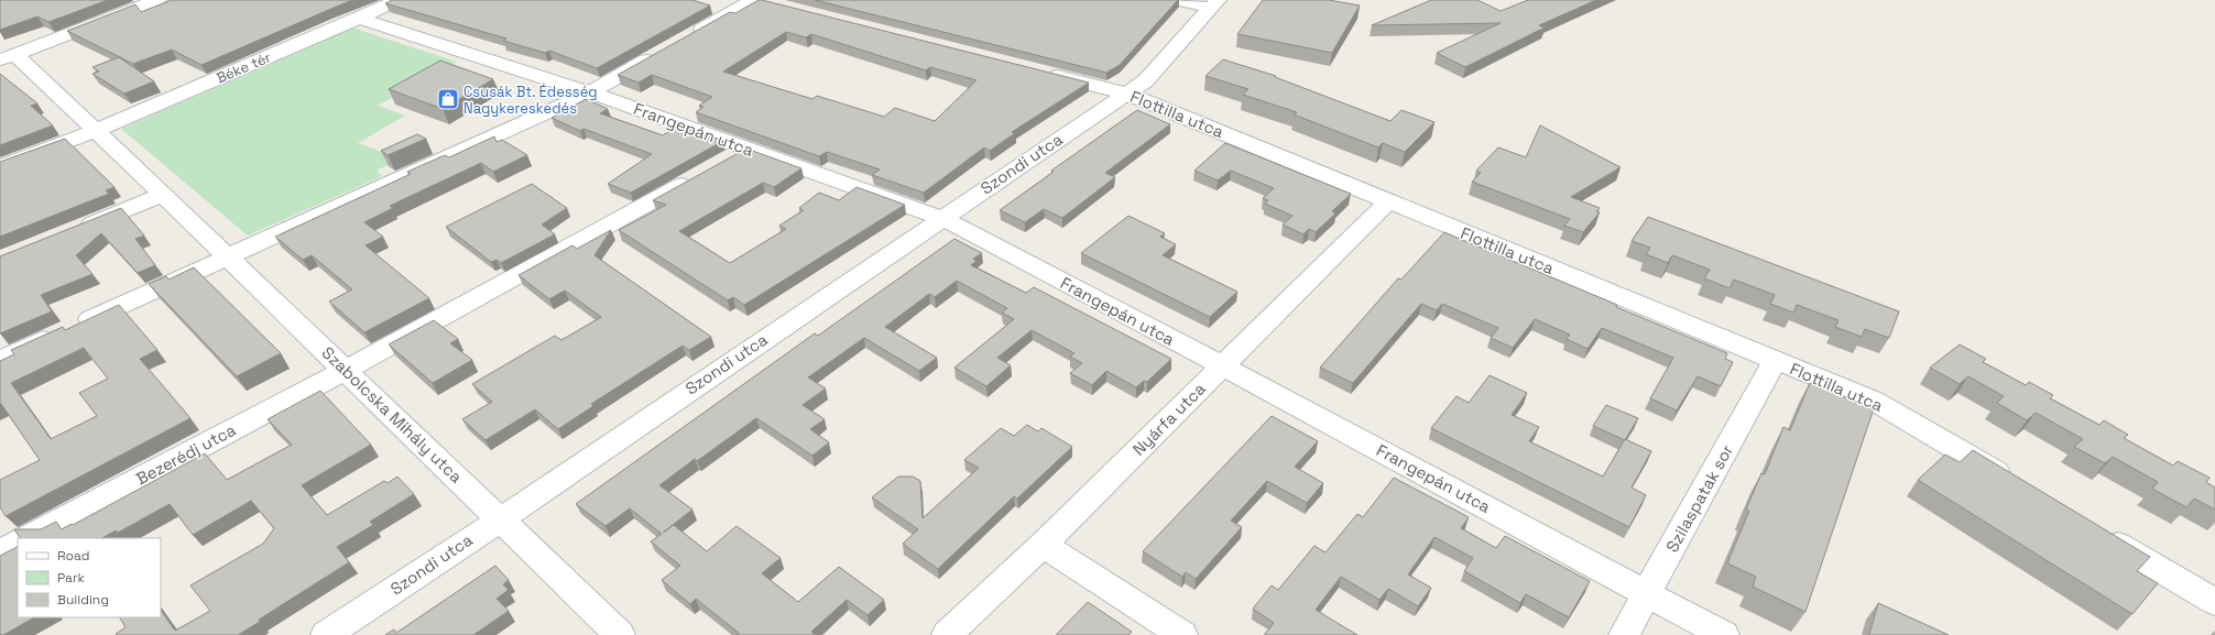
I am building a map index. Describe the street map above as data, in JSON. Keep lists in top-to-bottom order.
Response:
{
  "streets": {
    "street": [
      "Béke tér",
      "Flottilla utca",
      "Frangepán utca",
      "Szondi utca",
      "Szabolcska Mihály utca",
      "Nyárfa utca",
      "Bezerédj utca",
      "Szilaspatak sor"
    ]
  },
  "crossings": [
    ["Béke tér", "Frangepán utca"],
    ["Flottilla utca", "Szondi utca"],
    ["Flottilla utca", "Nyárfa utca"],
    ["Flottilla utca", "Szilaspatak sor"],
    ["Frangepán utca", "Szondi utca"],
    ["Frangepán utca", "Nyárfa utca"],
    ["Frangepán utca", "Szilaspatak sor"],
    ["Szondi utca", "Szabolcska Mihály utca"],
    ["Szabolcska Mihály utca", "Bezerédj utca"]
  ],
  "places": {
    "shop": ["Csusák Bt. Édesség Nagykereskedés"]
  },
  "legend": ["Road", "Park", "Building"]
}
